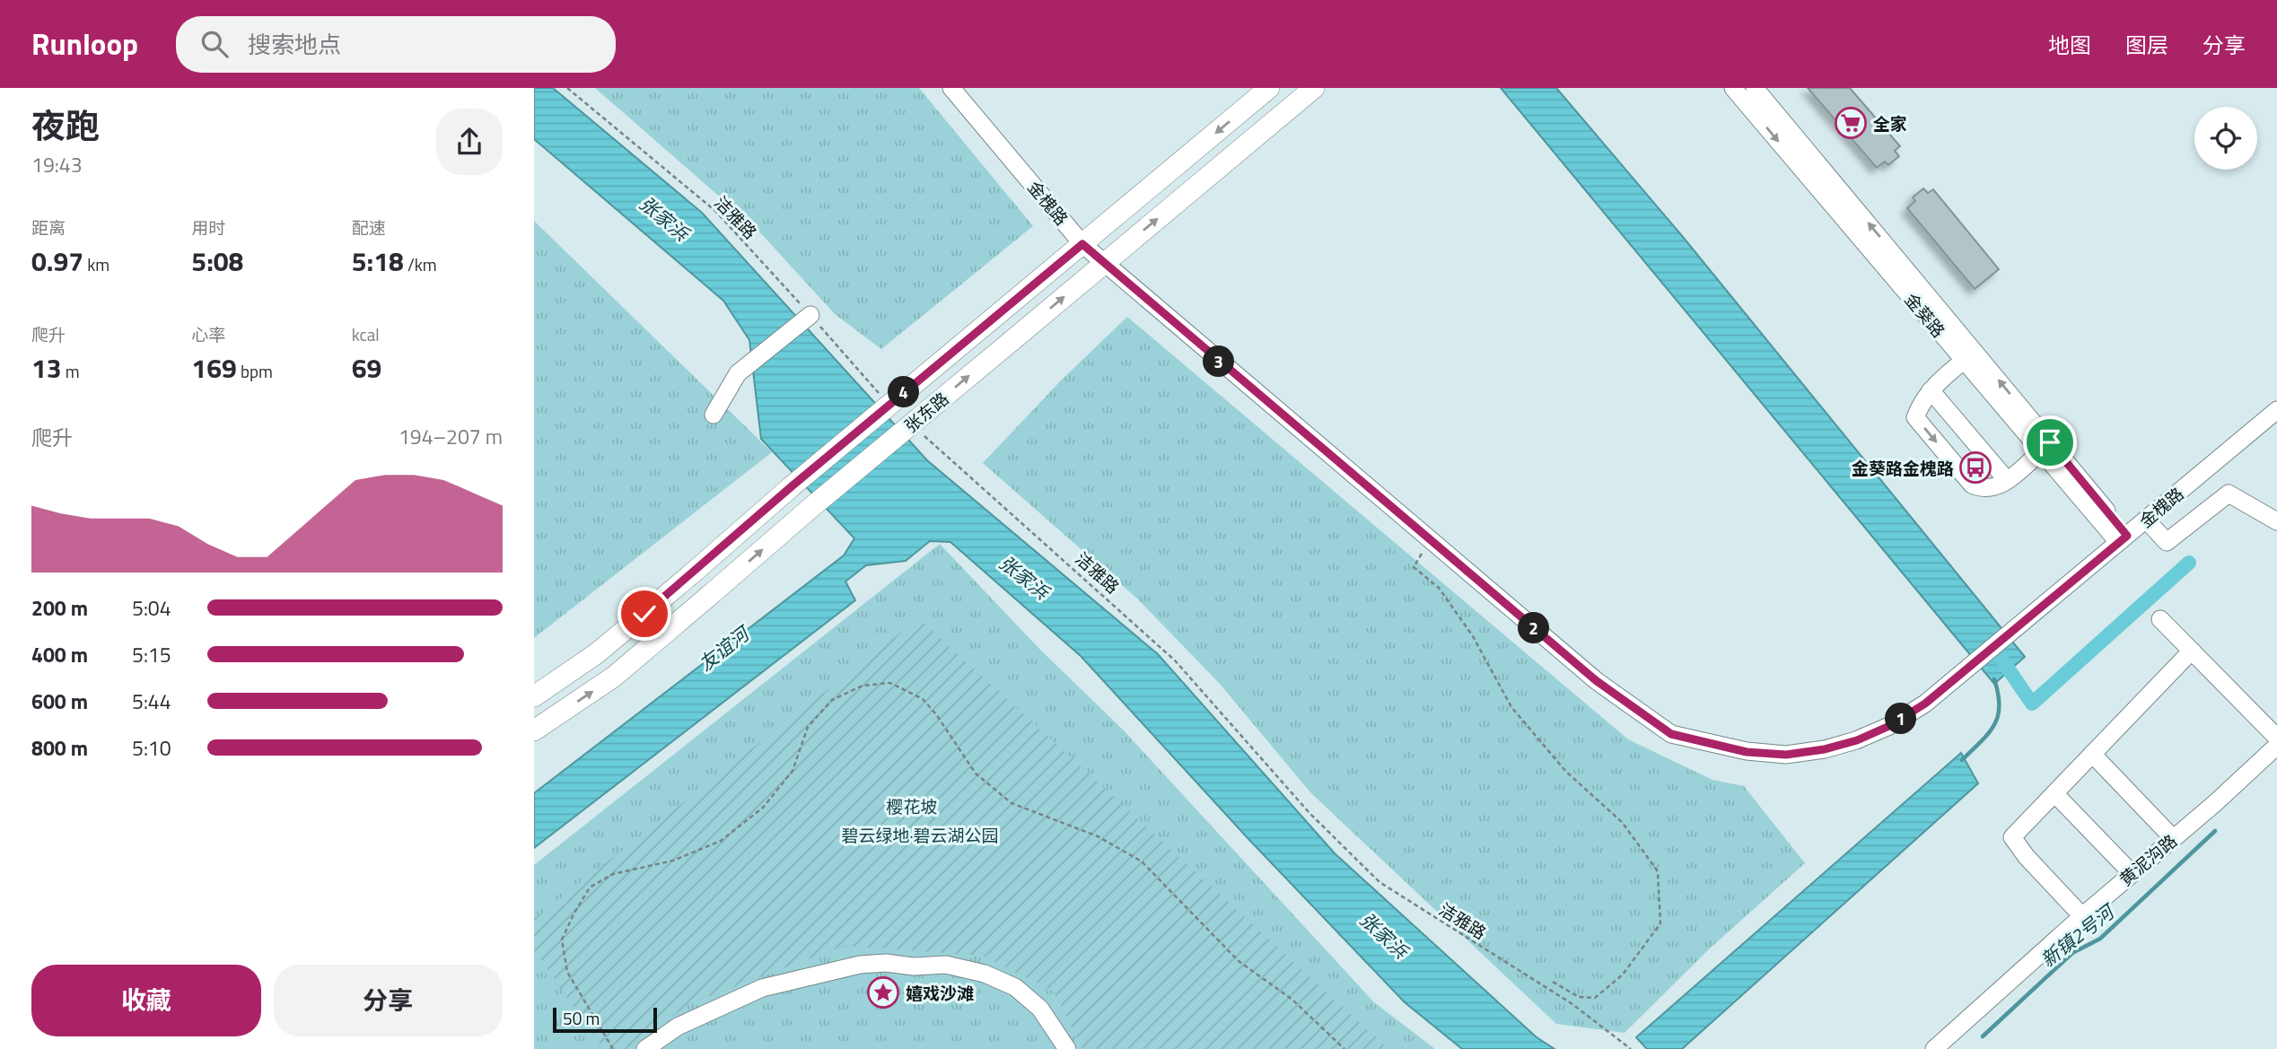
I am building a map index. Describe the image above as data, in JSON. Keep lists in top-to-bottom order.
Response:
{
  "streets": {
    "main road": ["张东路"],
    "street": ["金槐路", "金葵路", "黄泥沟路"],
    "path": ["洁雅路"]
  },
  "crossings": [
    ["金槐路", "金葵路"],
    ["金槐路", "张东路"]
  ],
  "water": ["张家浜", "友谊河", "新镇2号河"],
  "parks": ["樱花坡", "碧云绿地·碧云湖公园"],
  "places": {
    "supermarket": ["全家"],
    "bus stop": ["金葵路金槐路"],
    "place": ["嬉戏沙滩"]
  },
  "scale_bar": "50 m",
  "page": {
    "header": "Runloop",
    "search": "搜索地点",
    "nav": ["地图", "图层", "分享"],
    "heading": ["夜跑", "19:43"],
    "stats": [
      ["距离", "0.97 km"],
      ["用时", "5:08"],
      ["配速", "5:18 /km"],
      ["爬升", "13 m"],
      ["心率", "169 bpm"],
      ["kcal", "69"]
    ],
    "pins": [
      "3",
      "4",
      "2",
      "1"
    ],
    "chart": ["爬升", "194–207 m"],
    "list": [
      {
        "name": "200 m",
        "note": "5:04"
      },
      {
        "name": "400 m",
        "note": "5:15"
      },
      {
        "name": "600 m",
        "note": "5:44"
      },
      {
        "name": "800 m",
        "note": "5:10"
      }
    ],
    "buttons": ["收藏", "分享"],
    "scale": "50 m"
  }
}
